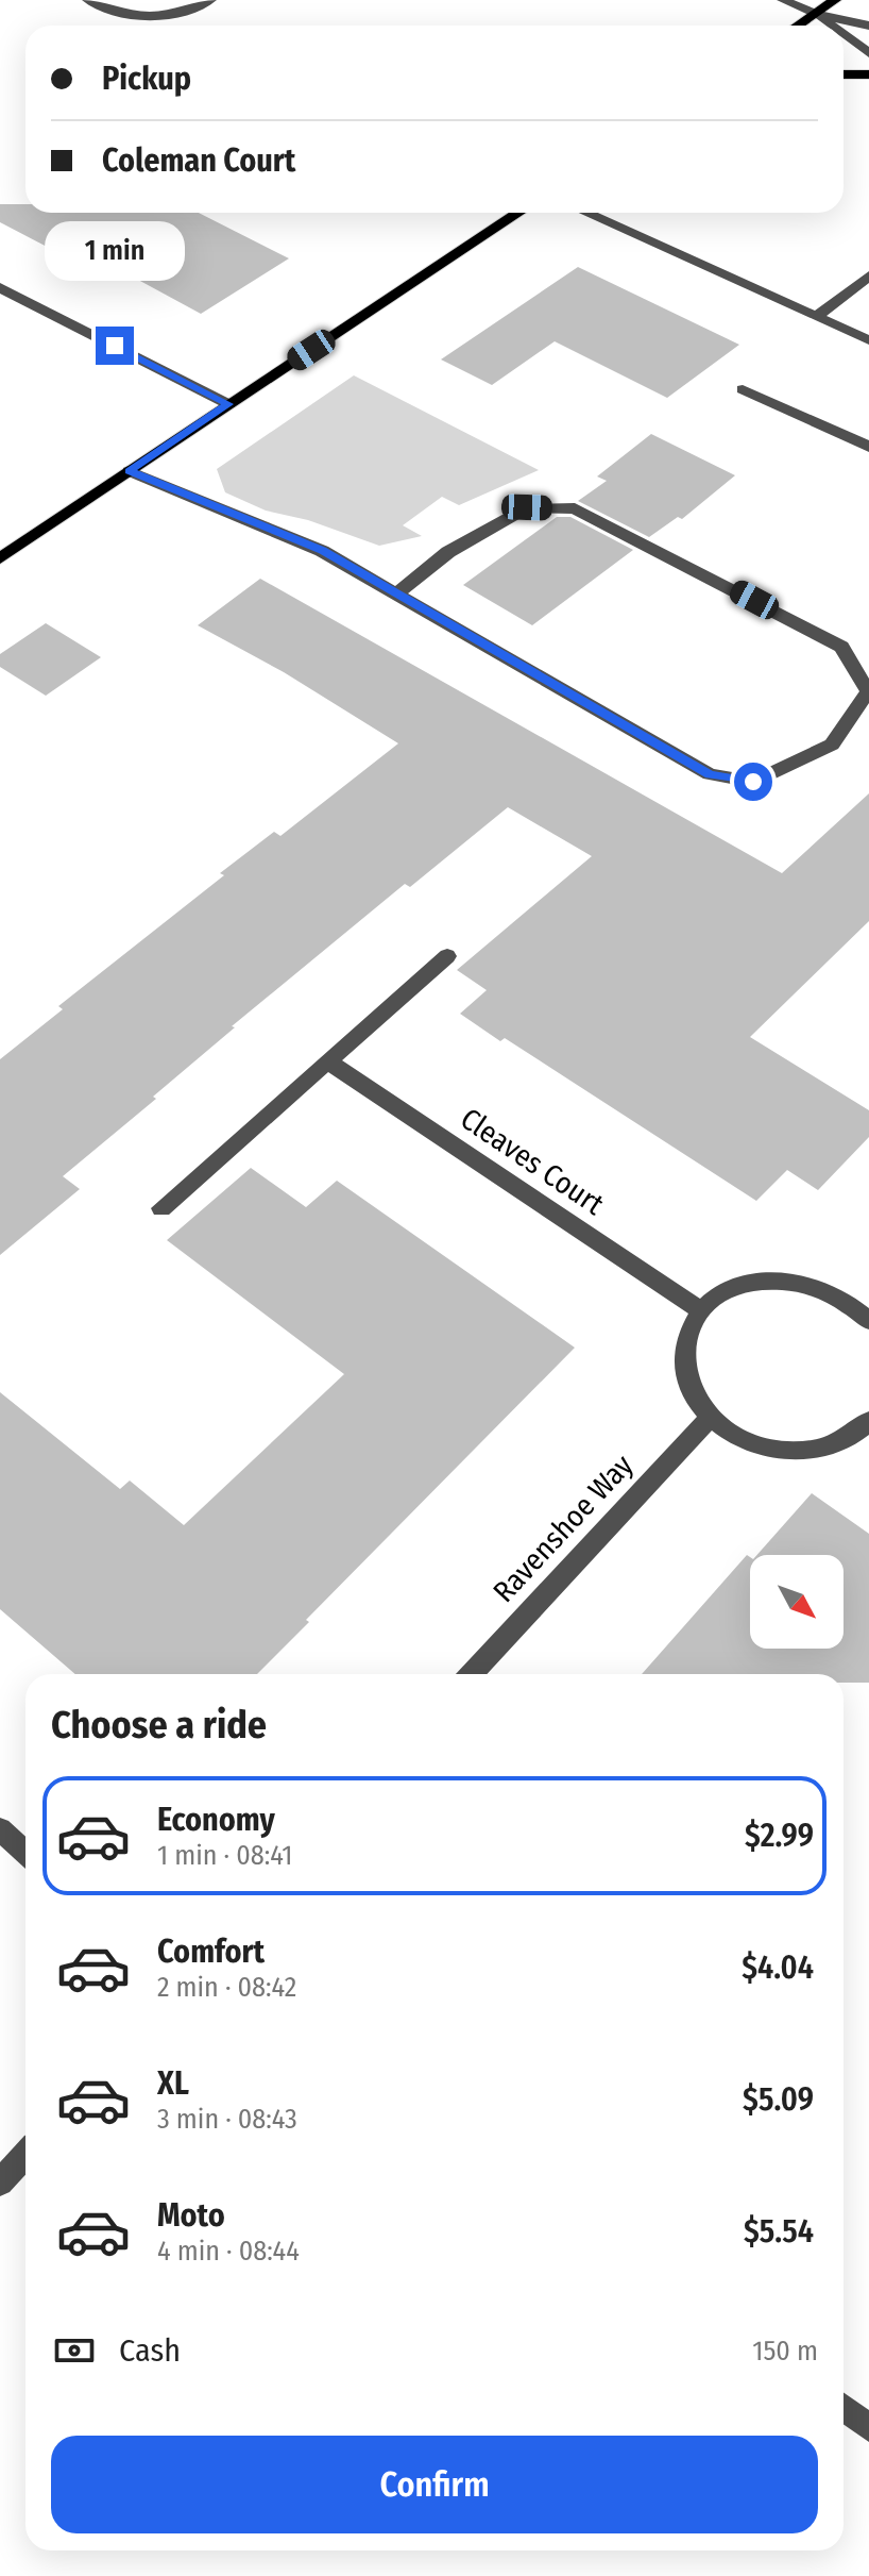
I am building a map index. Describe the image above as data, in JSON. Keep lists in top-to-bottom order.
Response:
{
  "streets": {
    "street": ["Cleaves Court", "Ravenshoe Way"]
  },
  "north": "bottom right",
  "page": {
    "banner": ["Pickup", "Coleman Court"],
    "bubble": "1 min",
    "heading": "Choose a ride",
    "list": [
      {
        "name": "Economy",
        "note": "1 min · 08:41",
        "value": "$2.99"
      },
      {
        "name": "Comfort",
        "note": "2 min · 08:42",
        "value": "$4.04"
      },
      {
        "name": "XL",
        "note": "3 min · 08:43",
        "value": "$5.09"
      },
      {
        "name": "Moto",
        "note": "4 min · 08:44",
        "value": "$5.54"
      }
    ],
    "pay": ["Cash", "150 m"],
    "buttons": "Confirm"
  }
}
